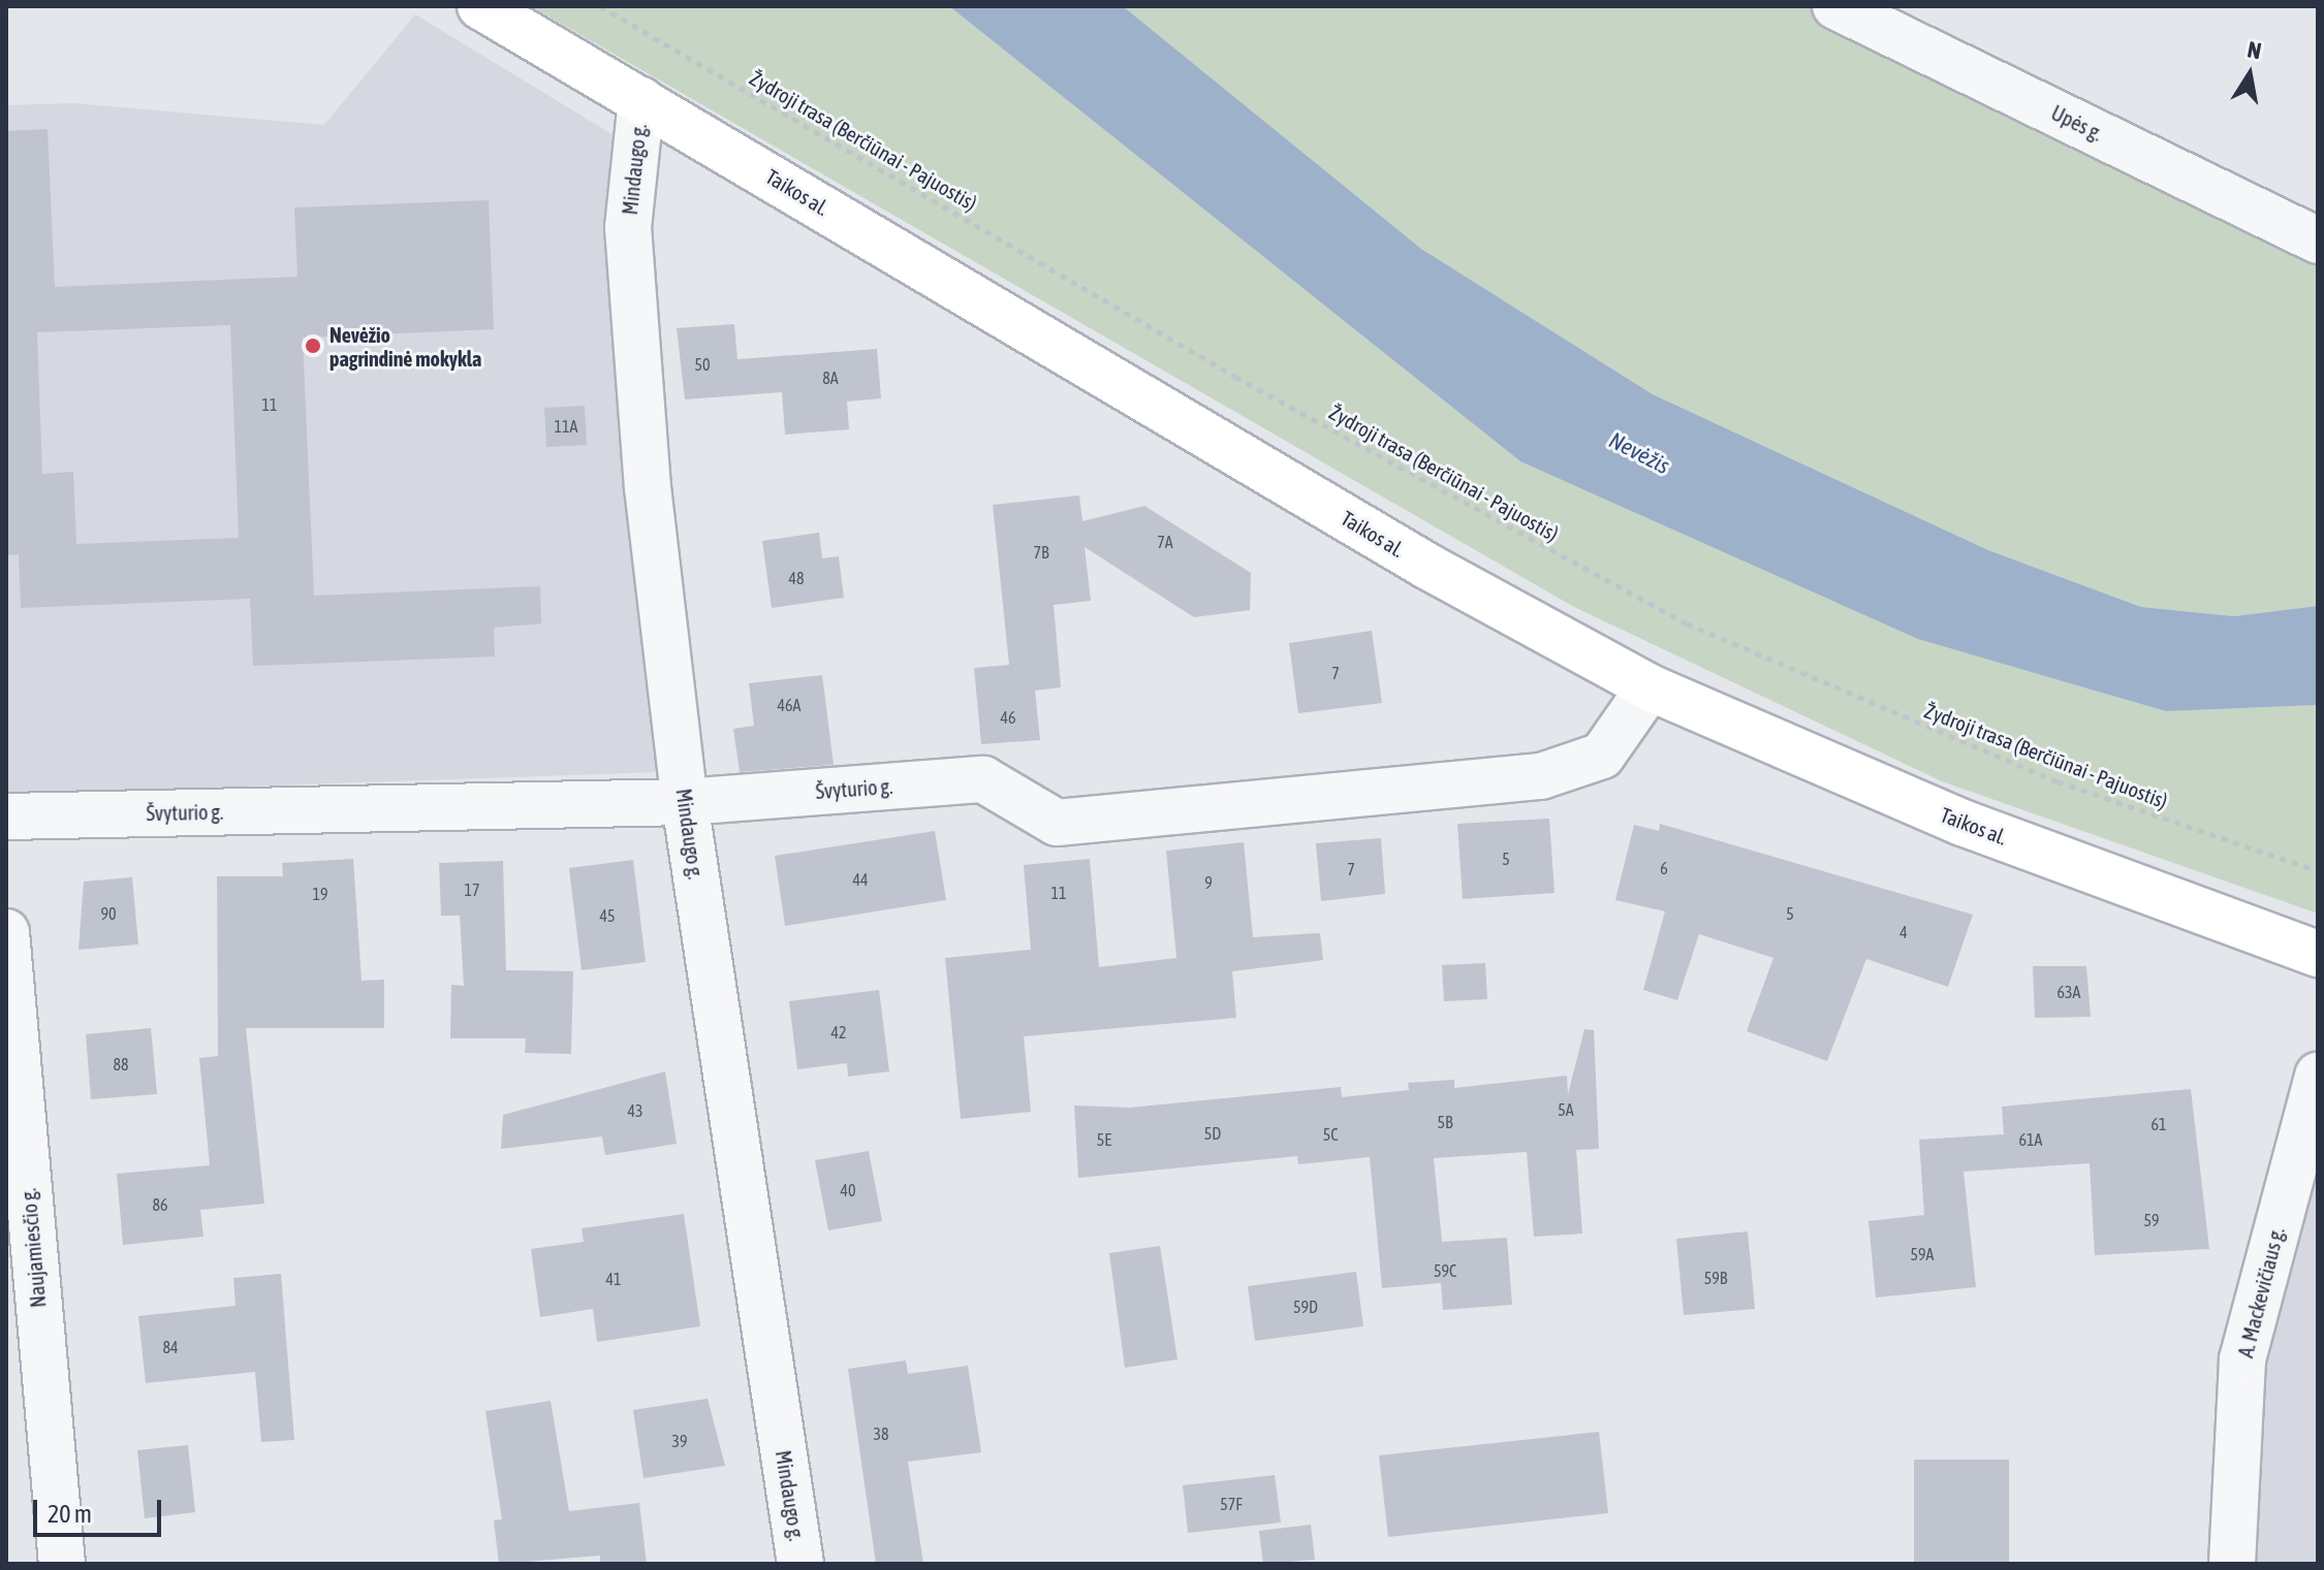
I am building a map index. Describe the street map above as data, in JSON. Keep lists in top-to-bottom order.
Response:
{
  "streets": {
    "main road": ["Taikos al."],
    "street": [
      "Upės g.",
      "Mindaugo g.",
      "Švyturio g.",
      "Naujamiesčio g.",
      "A. Mackevičiaus g."
    ],
    "path": ["Žydroji trasa (Berčiūnai - Pajuostis)"]
  },
  "crossings": [
    ["Mindaugo g.", "Taikos al."],
    ["Mindaugo g.", "Švyturio g."],
    ["Taikos al.", "Švyturio g."]
  ],
  "water": ["Nevėžis"],
  "places": ["Nevėžio pagrindinė mokykla"],
  "house_numbers": [
    "50",
    "8A",
    "11",
    "11A",
    "7A",
    "7B",
    "48",
    "7",
    "46A",
    "46",
    "5",
    "6",
    "7",
    "44",
    "9",
    "17",
    "11",
    "19",
    "90",
    "5",
    "45",
    "4",
    "63A",
    "42",
    "88",
    "5A",
    "43",
    "5B",
    "61",
    "5D",
    "5C",
    "5E",
    "61A",
    "40",
    "86",
    "59",
    "59A",
    "59C",
    "59B",
    "41",
    "59D",
    "84",
    "38",
    "39",
    "57F"
  ],
  "scale_bar": "20 m",
  "north": "top"
}
